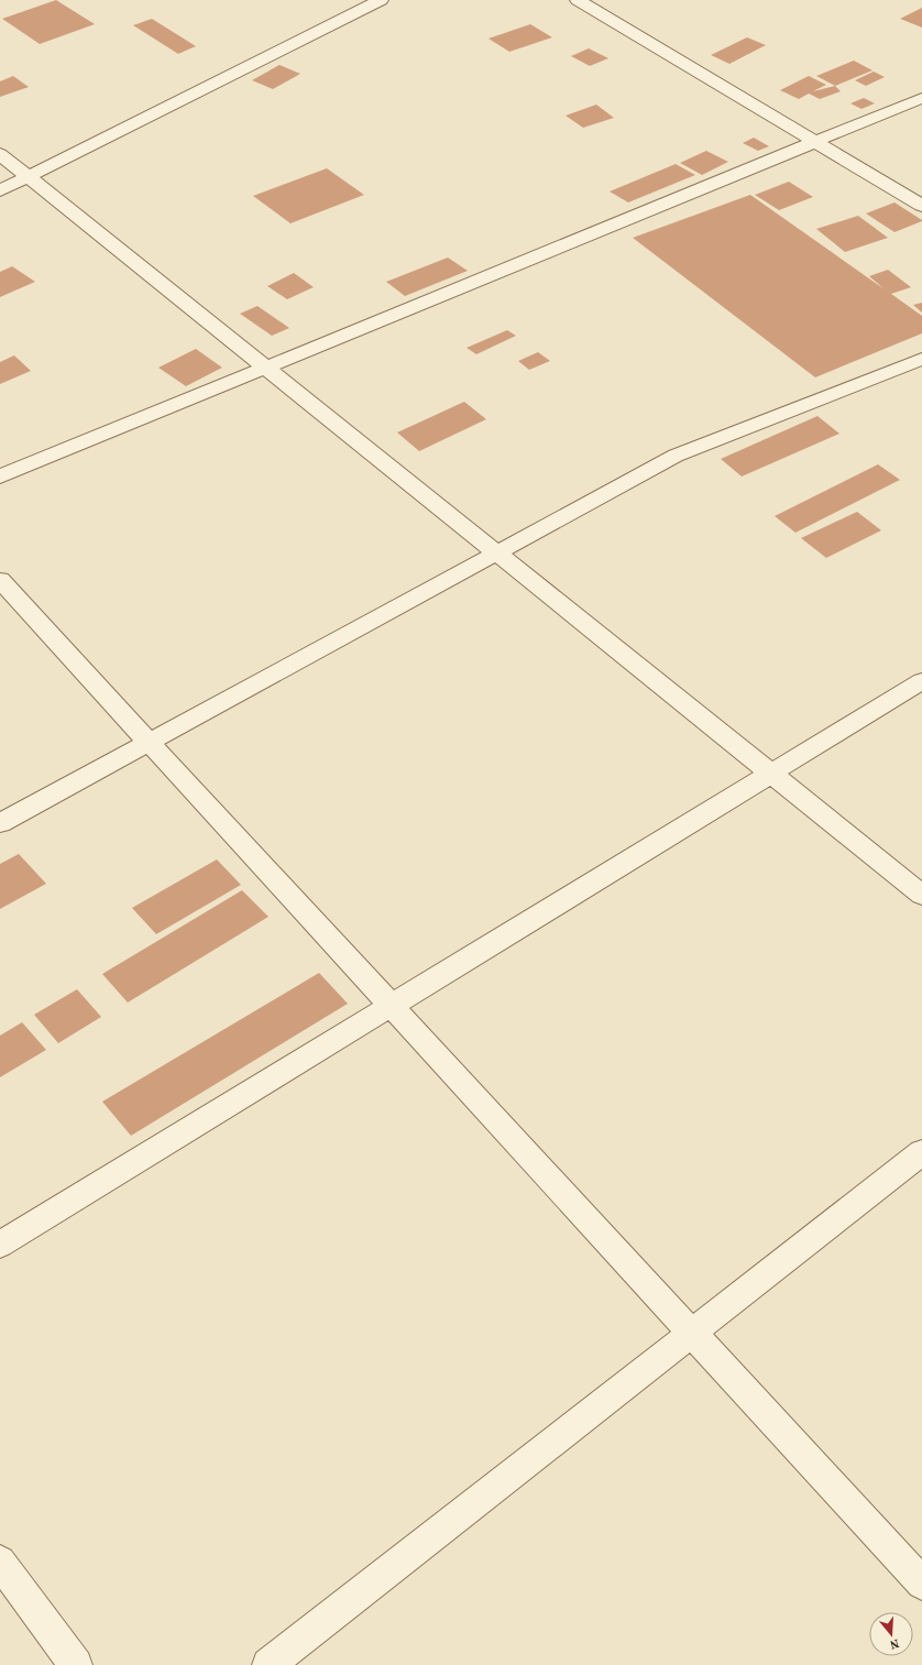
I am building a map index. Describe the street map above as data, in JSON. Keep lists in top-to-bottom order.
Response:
{
  "north": "bottom"
}
